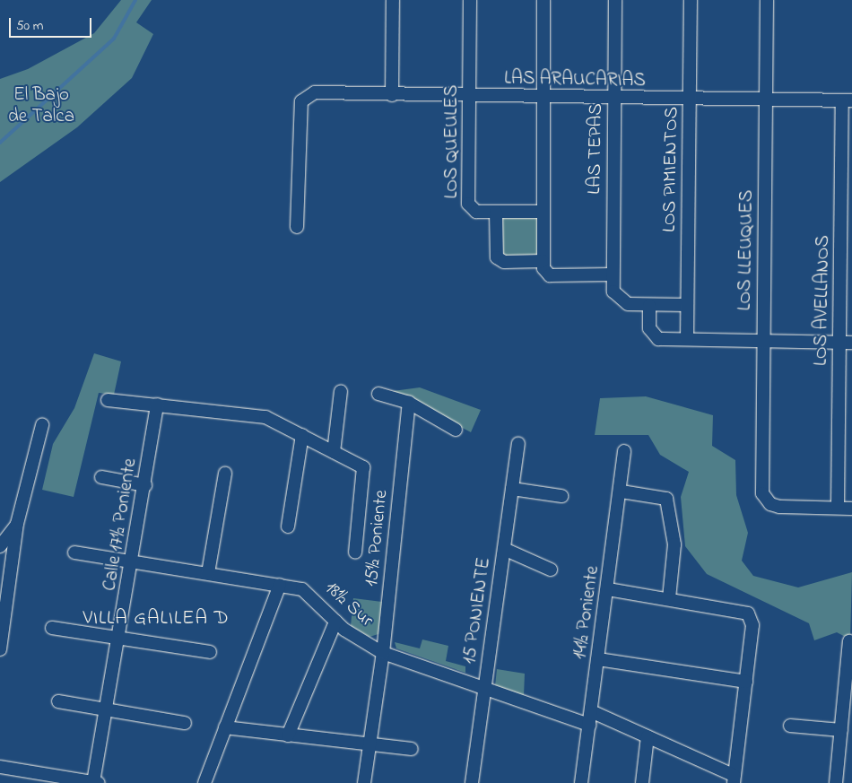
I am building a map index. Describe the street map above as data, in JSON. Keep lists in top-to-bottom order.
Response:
{
  "streets": {
    "street": [
      "LAS ARAUCARIAS",
      "LOS QUEULES",
      "LAS TEPAS",
      "LOS PIMIENTOS",
      "LOS LLEUQUES",
      "LOS AVELLANOS",
      "Calle 17½ Poniente",
      "15½ Poniente",
      "18½ Sur",
      "15 PONIENTE",
      "14½ Poniente"
    ]
  },
  "crossings": [
    ["LAS ARAUCARIAS", "LOS QUEULES"],
    ["LAS ARAUCARIAS", "LAS TEPAS"],
    ["LAS ARAUCARIAS", "LOS PIMIENTOS"],
    ["LAS ARAUCARIAS", "LOS LLEUQUES"],
    ["LAS ARAUCARIAS", "LOS AVELLANOS"],
    ["LOS LLEUQUES", "LOS AVELLANOS"],
    ["Calle 17½ Poniente", "18½ Sur"],
    ["15½ Poniente", "18½ Sur"],
    ["18½ Sur", "15 PONIENTE"],
    ["18½ Sur", "14½ Poniente"]
  ],
  "districts": ["VILLA GALILEA D"],
  "parks": ["El Bajo de Talca"],
  "scale_bar": "50 m"
}
